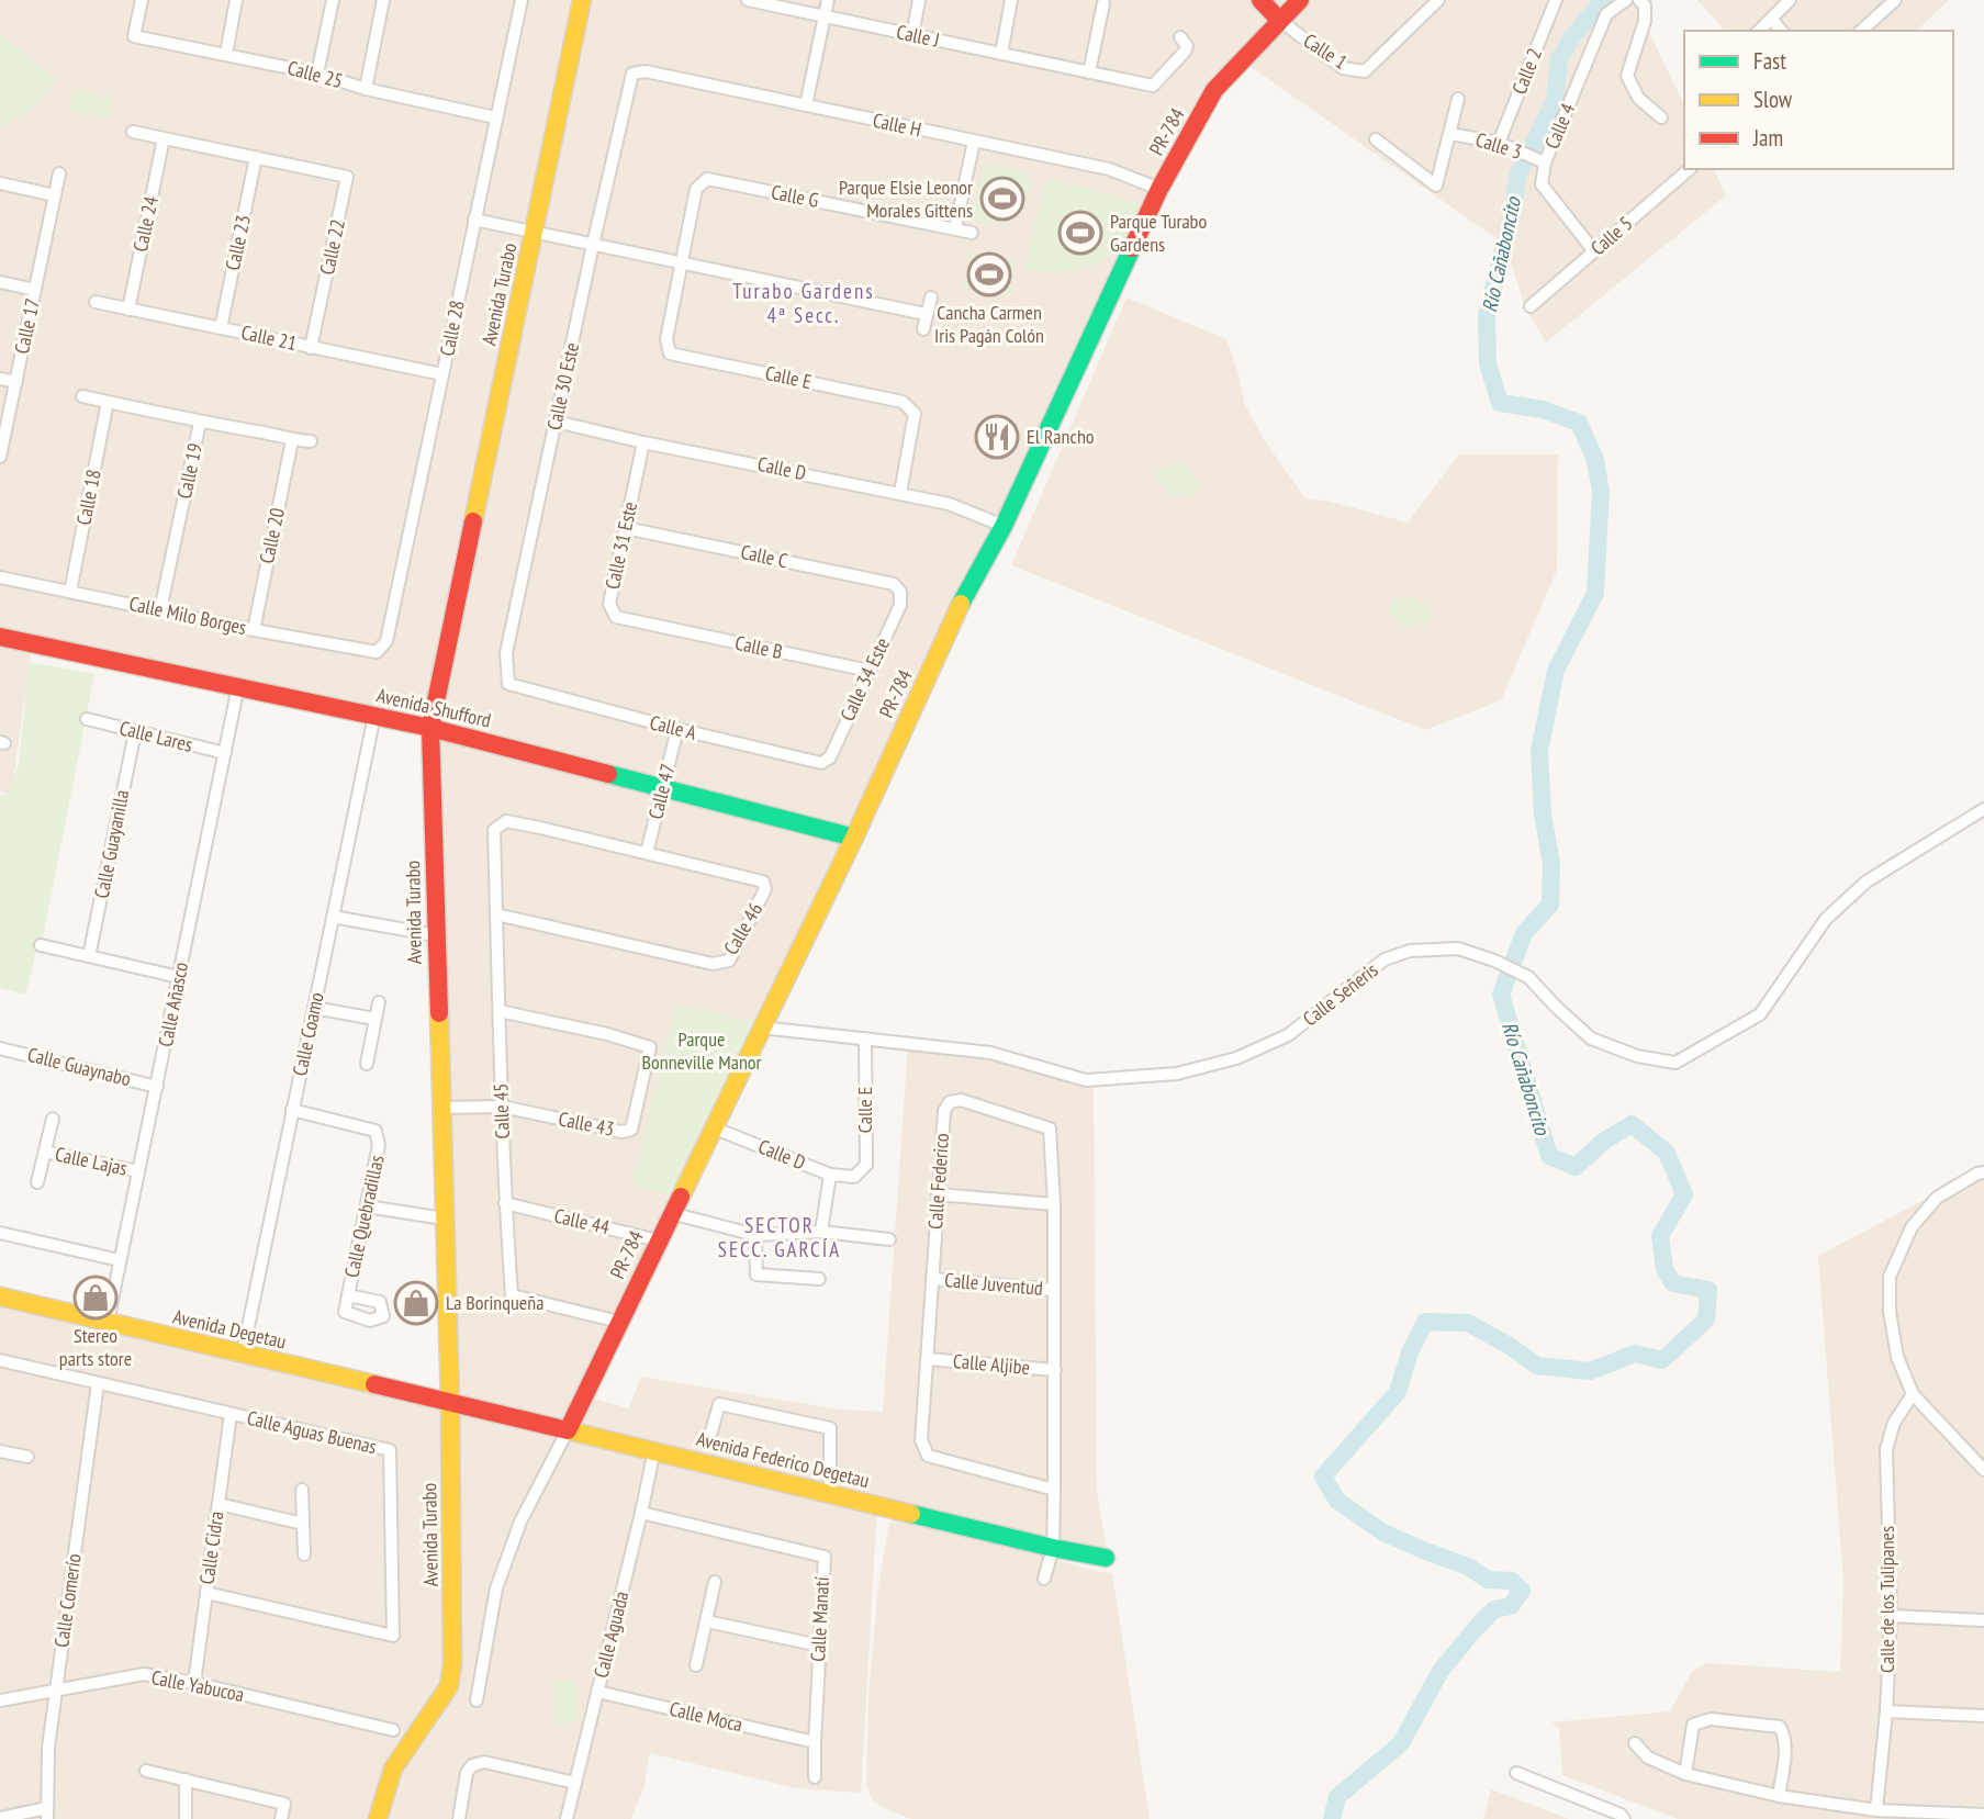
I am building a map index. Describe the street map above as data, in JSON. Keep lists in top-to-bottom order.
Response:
{
  "streets": {
    "street": [
      "Calle J",
      "Calle 1",
      "Calle 2",
      "Calle 25",
      "Calle H",
      "Calle 4",
      "PR-784",
      "Calle 3",
      "Calle G",
      "Calle 24",
      "Calle 5",
      "Calle 23",
      "Calle 22",
      "Avenida Turabo",
      "Calle 17",
      "Calle 28",
      "Calle 21",
      "Calle E",
      "Calle 30 Este",
      "Calle D",
      "Calle 19",
      "Calle 18",
      "Calle 20",
      "Calle 31 Este",
      "Calle C",
      "Calle Milo Borges",
      "Calle B",
      "Calle 34 Este",
      "Avenida Shufford",
      "Calle A",
      "Calle Lares",
      "Calle 47",
      "Calle Guayanilla",
      "Calle 46",
      "Calle Señeris",
      "Calle Añasco",
      "Calle Coamo",
      "Calle Guaynabo",
      "Calle 45",
      "Calle 43",
      "Calle Lajas",
      "Calle Federico",
      "Calle Quebradillas",
      "Calle 44",
      "Calle Juventud",
      "Avenida Degetau",
      "Calle Aljibe",
      "Calle Aguas Buenas",
      "Avenida Federico Degetau",
      "Calle Cidra",
      "Calle de los Tulipanes",
      "Calle Comerío",
      "Calle Manatí",
      "Calle Aguada",
      "Calle Yabucoa",
      "Calle Moca"
    ]
  },
  "crossings": [
    ["Calle 1", "PR-784"],
    ["Calle 2", "Calle 3"],
    ["Calle 25", "Calle 28"],
    ["Calle H", "PR-784"],
    ["Calle H", "Calle 30 Este"],
    ["Calle 4", "Calle 3"],
    ["Calle 4", "Calle 5"],
    ["PR-784", "Calle D"],
    ["PR-784", "Avenida Shufford"],
    ["PR-784", "Calle Señeris"],
    ["PR-784", "Calle 45"],
    ["PR-784", "Calle 44"],
    ["PR-784", "Avenida Federico Degetau"],
    ["Calle G", "Calle E"],
    ["Calle 24", "Calle 21"],
    ["Calle 23", "Calle 22"],
    ["Calle 23", "Calle 21"],
    ["Calle 22", "Calle 21"],
    ["Avenida Turabo", "Avenida Shufford"],
    ["Avenida Turabo", "Calle 43"],
    ["Avenida Turabo", "Avenida Degetau"],
    ["Avenida Turabo", "Avenida Federico Degetau"],
    ["Calle 28", "Calle 21"],
    ["Calle 28", "Calle Milo Borges"],
    ["Calle E", "Calle D"],
    ["Calle E", "Calle Señeris"],
    ["Calle 30 Este", "Calle D"],
    ["Calle 30 Este", "Calle A"],
    ["Calle D", "Calle 31 Este"],
    ["Calle 19", "Calle 20"],
    ["Calle 19", "Calle Milo Borges"],
    ["Calle 18", "Calle Milo Borges"],
    ["Calle 20", "Calle Milo Borges"],
    ["Calle 31 Este", "Calle C"],
    ["Calle 31 Este", "Calle B"],
    ["Calle C", "Calle 34 Este"],
    ["Calle B", "Calle 34 Este"],
    ["Calle 34 Este", "Calle A"],
    ["Avenida Shufford", "Calle 47"],
    ["Avenida Shufford", "Calle Añasco"],
    ["Avenida Shufford", "Calle Coamo"],
    ["Calle A", "Calle 47"],
    ["Calle Lares", "Calle Guayanilla"],
    ["Calle Lares", "Calle Añasco"],
    ["Calle 47", "Calle 46"],
    ["Calle 46", "Calle 45"],
    ["Calle Añasco", "Calle Guaynabo"],
    ["Calle Añasco", "Calle Lajas"],
    ["Calle Añasco", "Avenida Degetau"],
    ["Calle Coamo", "Calle Quebradillas"],
    ["Calle Coamo", "Avenida Degetau"],
    ["Calle 45", "Calle 43"],
    ["Calle 45", "Calle 44"],
    ["Calle Federico", "Calle Juventud"],
    ["Calle Federico", "Calle Aljibe"],
    ["Calle Federico", "Avenida Federico Degetau"],
    ["Avenida Degetau", "Avenida Federico Degetau"],
    ["Calle Aguas Buenas", "Calle Cidra"],
    ["Calle Aguas Buenas", "Calle Comerío"],
    ["Avenida Federico Degetau", "Calle Aguada"],
    ["Calle Cidra", "Calle Yabucoa"],
    ["Calle Comerío", "Calle Yabucoa"],
    ["Calle Manatí", "Calle Aguada"],
    ["Calle Manatí", "Calle Moca"],
    ["Calle Aguada", "Calle Moca"]
  ],
  "districts": ["Turabo Gardens 4ª Secc.", "SECTOR SECC. GARCÍA"],
  "water": ["Río Cañaboncito"],
  "parks": ["Parque Bonneville Manor"],
  "places": {
    "sports": ["Parque Elsie Leonor Morales Gittens", "Parque Turabo Gardens", "Cancha Carmen Iris Pagán Colón"],
    "restaurant": ["El Rancho"],
    "shop": ["Stereo parts store", "La Borinqueña"]
  },
  "legend": ["Fast", "Slow", "Jam"]
}
